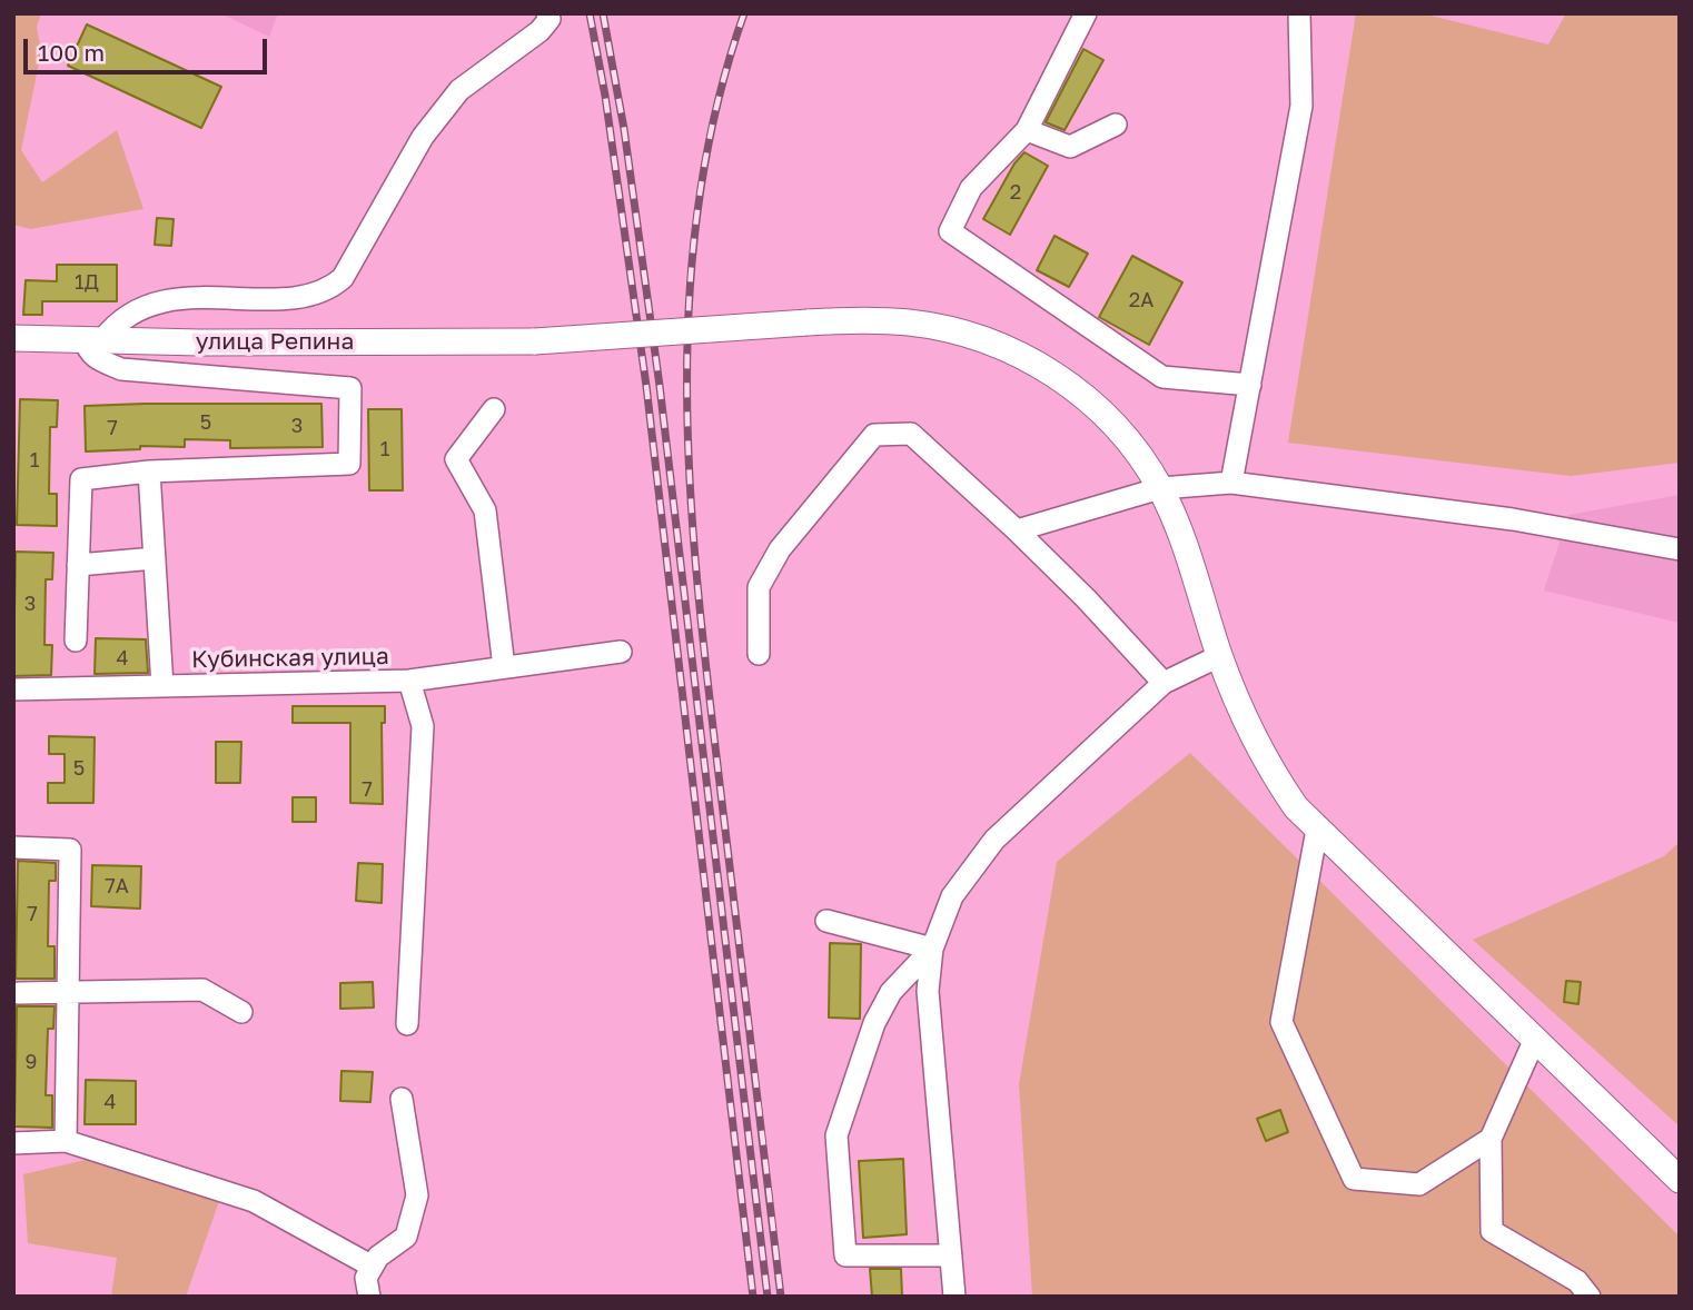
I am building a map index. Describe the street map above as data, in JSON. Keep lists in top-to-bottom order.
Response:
{
  "streets": {
    "main road": ["улица Репина"],
    "street": ["Кубинская улица"]
  },
  "house_numbers": [
    "2",
    "1Д",
    "2А",
    "5",
    "3",
    "7",
    "1",
    "1",
    "3",
    "4",
    "5",
    "7",
    "7А",
    "7",
    "9",
    "4"
  ],
  "scale_bar": "100 m"
}
